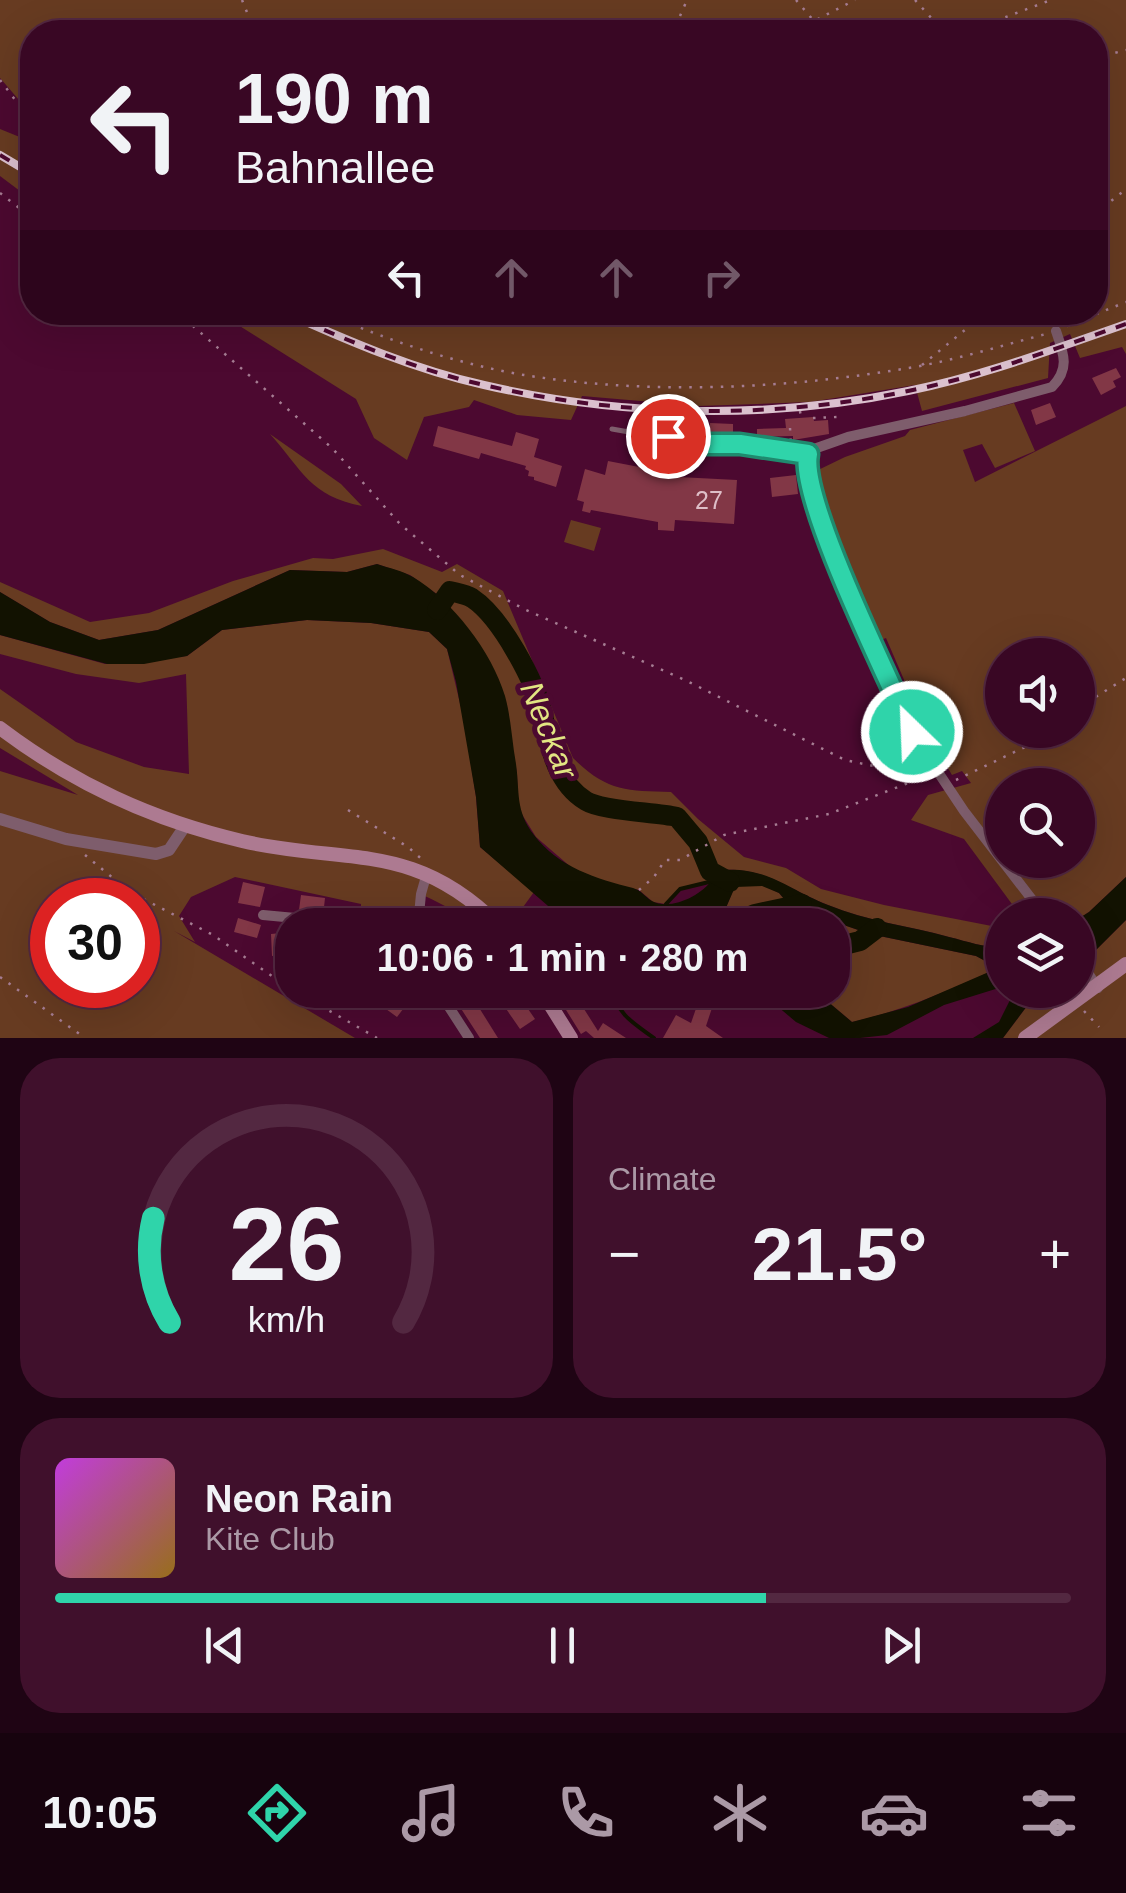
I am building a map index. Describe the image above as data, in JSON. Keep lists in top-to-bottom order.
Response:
{
  "water": ["Neckar"],
  "house_numbers": ["27"],
  "page": {
    "turn": ["190 m", "Bahnallee"],
    "limit": "30",
    "trip": "10:06 · 1 min · 280 m",
    "tile": "Climate",
    "heat": ["−", "21.5°", "+"],
    "song": ["Neon Rain", "Kite Club"],
    "tabs": "10:05",
    "gauge": ["26", "km/h"]
  }
}
